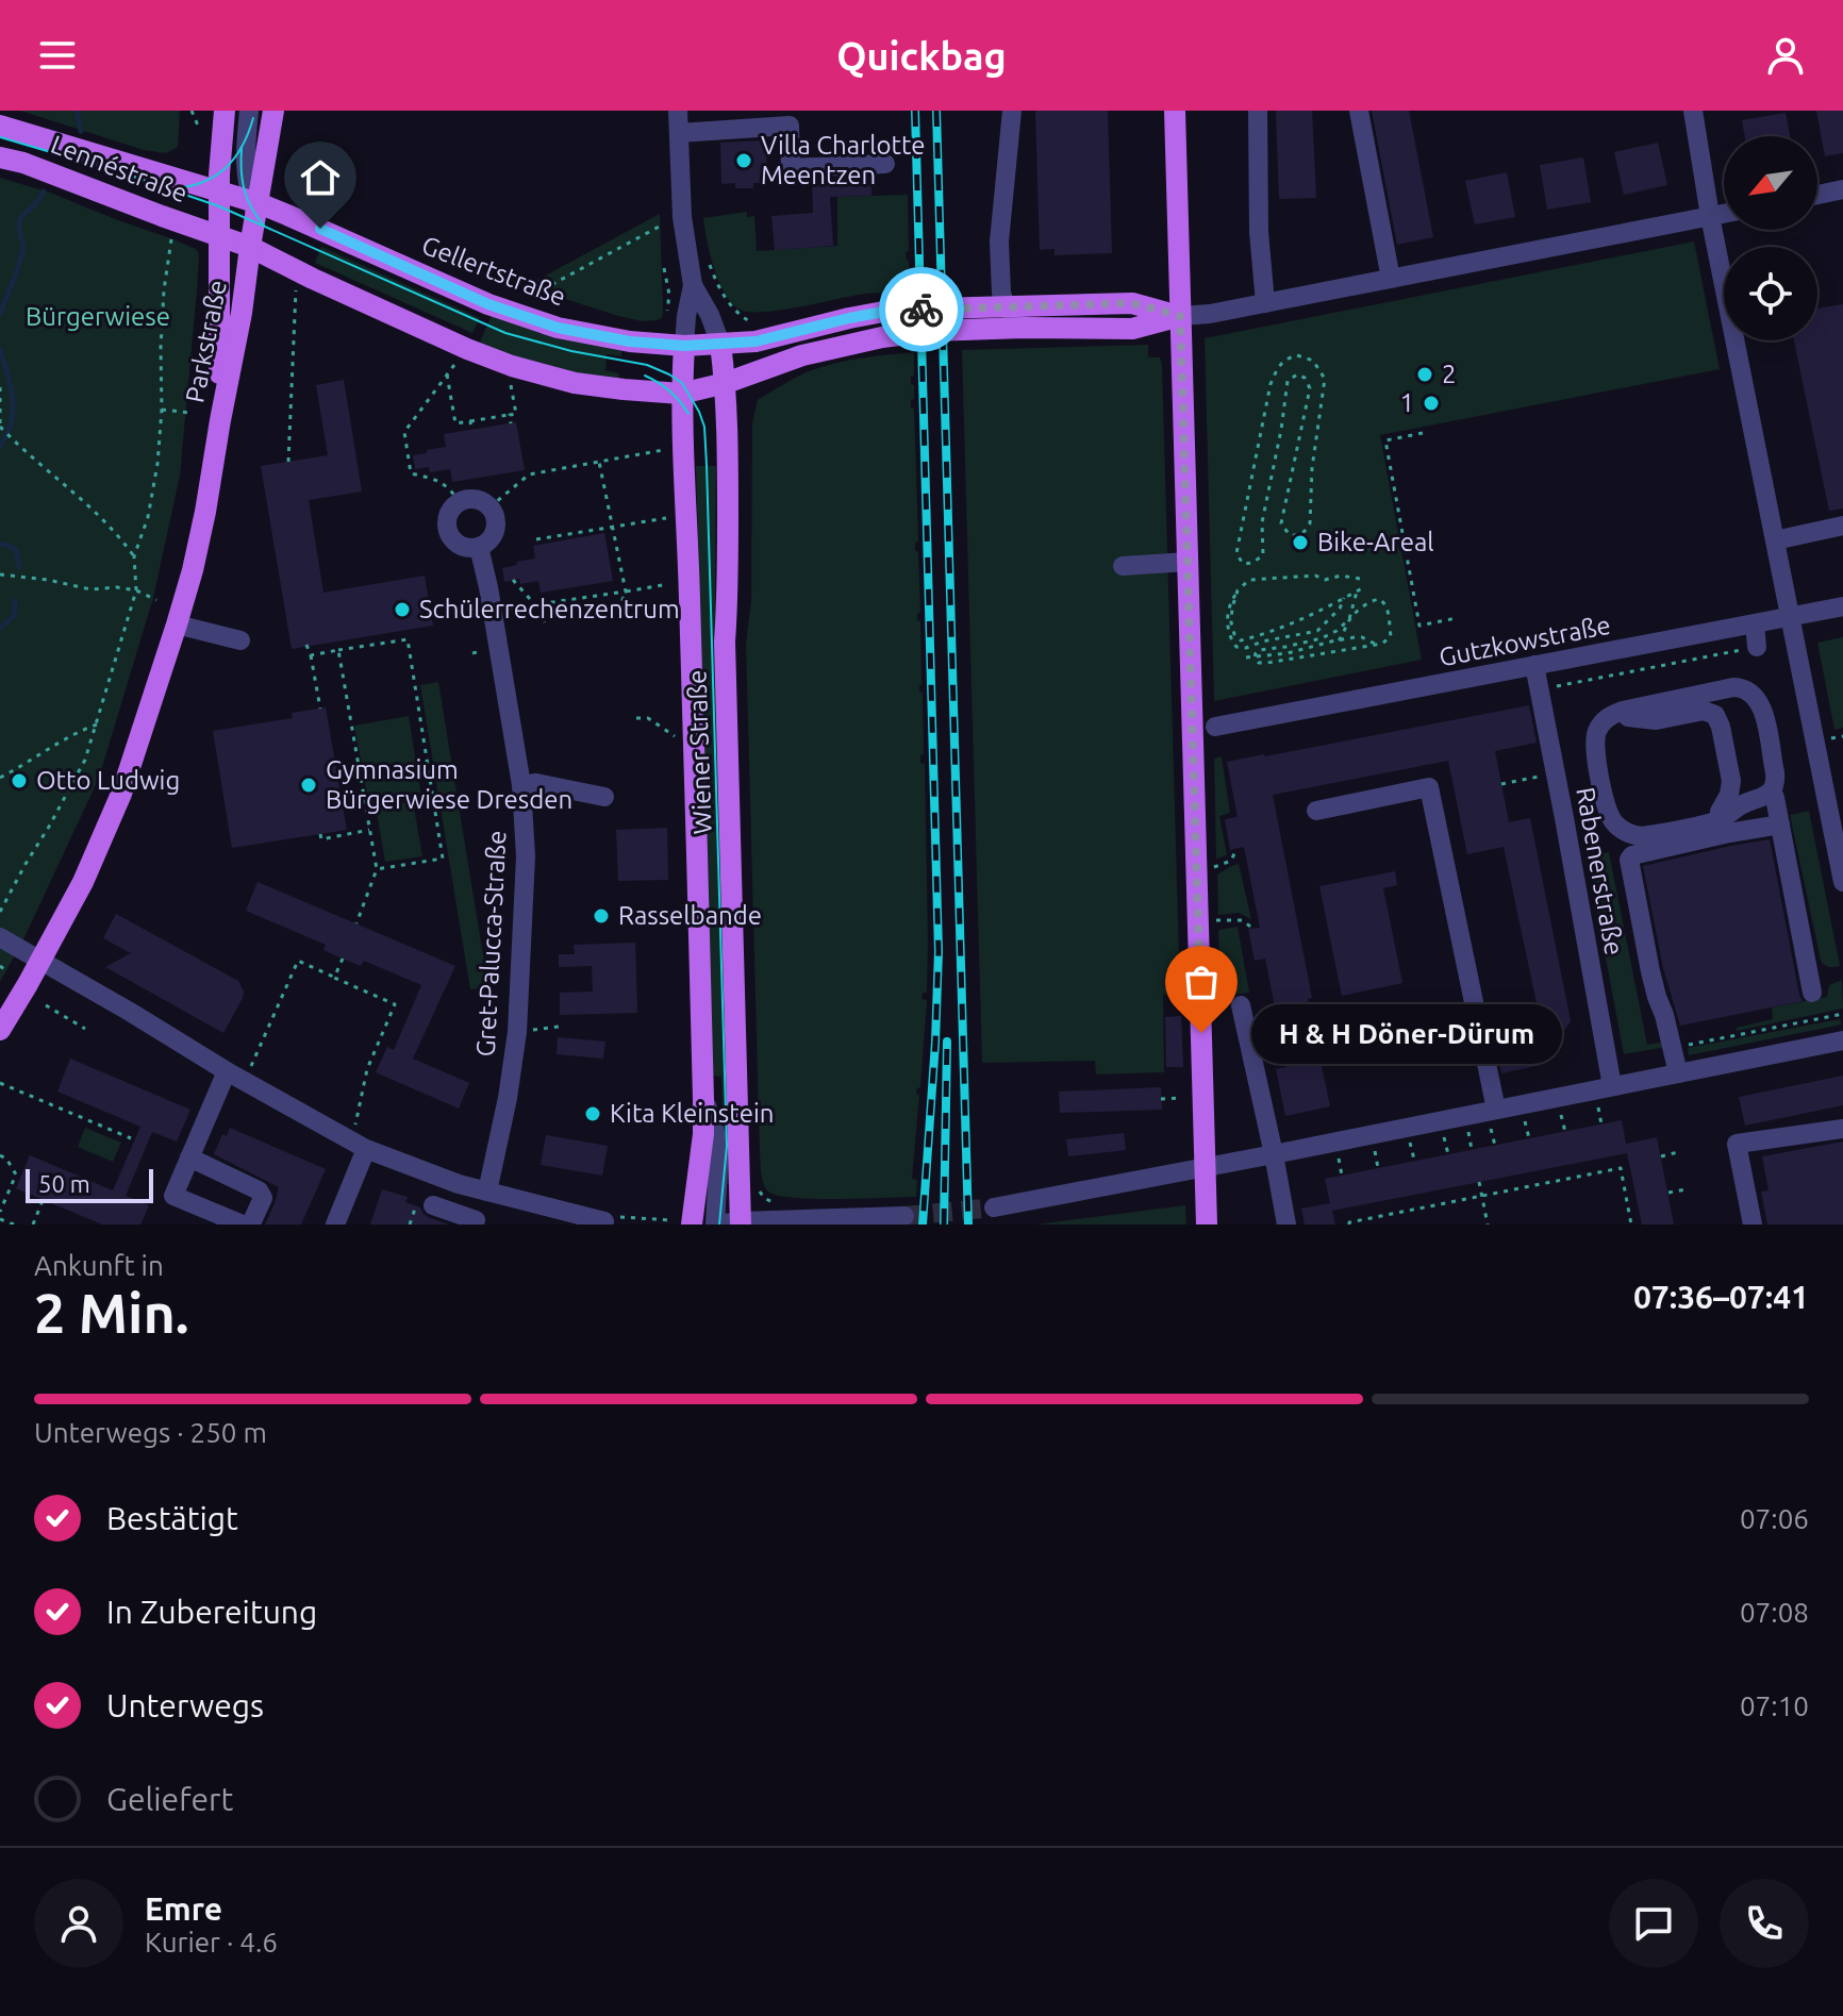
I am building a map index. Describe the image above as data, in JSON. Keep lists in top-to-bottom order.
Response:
{
  "streets": {
    "main road": [
      "Lennéstraße",
      "Gellertstraße",
      "Parkstraße",
      "Wiener Straße"
    ],
    "street": ["Gutzkowstraße", "Rabenerstraße", "Gret-Palucca-Straße"]
  },
  "crossings": [
    ["Lennéstraße", "Gellertstraße"],
    ["Lennéstraße", "Parkstraße"],
    ["Gellertstraße", "Parkstraße"],
    ["Gellertstraße", "Wiener Straße"],
    ["Gutzkowstraße", "Rabenerstraße"]
  ],
  "parks": ["Bürgerwiese"],
  "places": [
    "Villa Charlotte Meentzen",
    "2",
    "1",
    "Bike-Areal",
    "Schülerrechenzentrum",
    "Otto Ludwig",
    "Gymnasium Bürgerwiese Dresden",
    "Rasselbande",
    "H & H Döner-Dürum",
    "Kita Kleinstein"
  ],
  "scale_bar": "50 m",
  "north": "bottom left",
  "page": {
    "header": "Quickbag",
    "bubble": "H & H Döner-Dürum",
    "scale": "50 m",
    "heading": ["2 Min.", "Ankunft in", "07:36–07:41"],
    "panel": ["Emre", "Kurier · 4.6"],
    "bar": "Unterwegs · 250 m",
    "list": [
      ["Bestätigt", "07:06"],
      ["In Zubereitung", "07:08"],
      ["Unterwegs", "07:10"],
      "Geliefert"
    ]
  }
}
